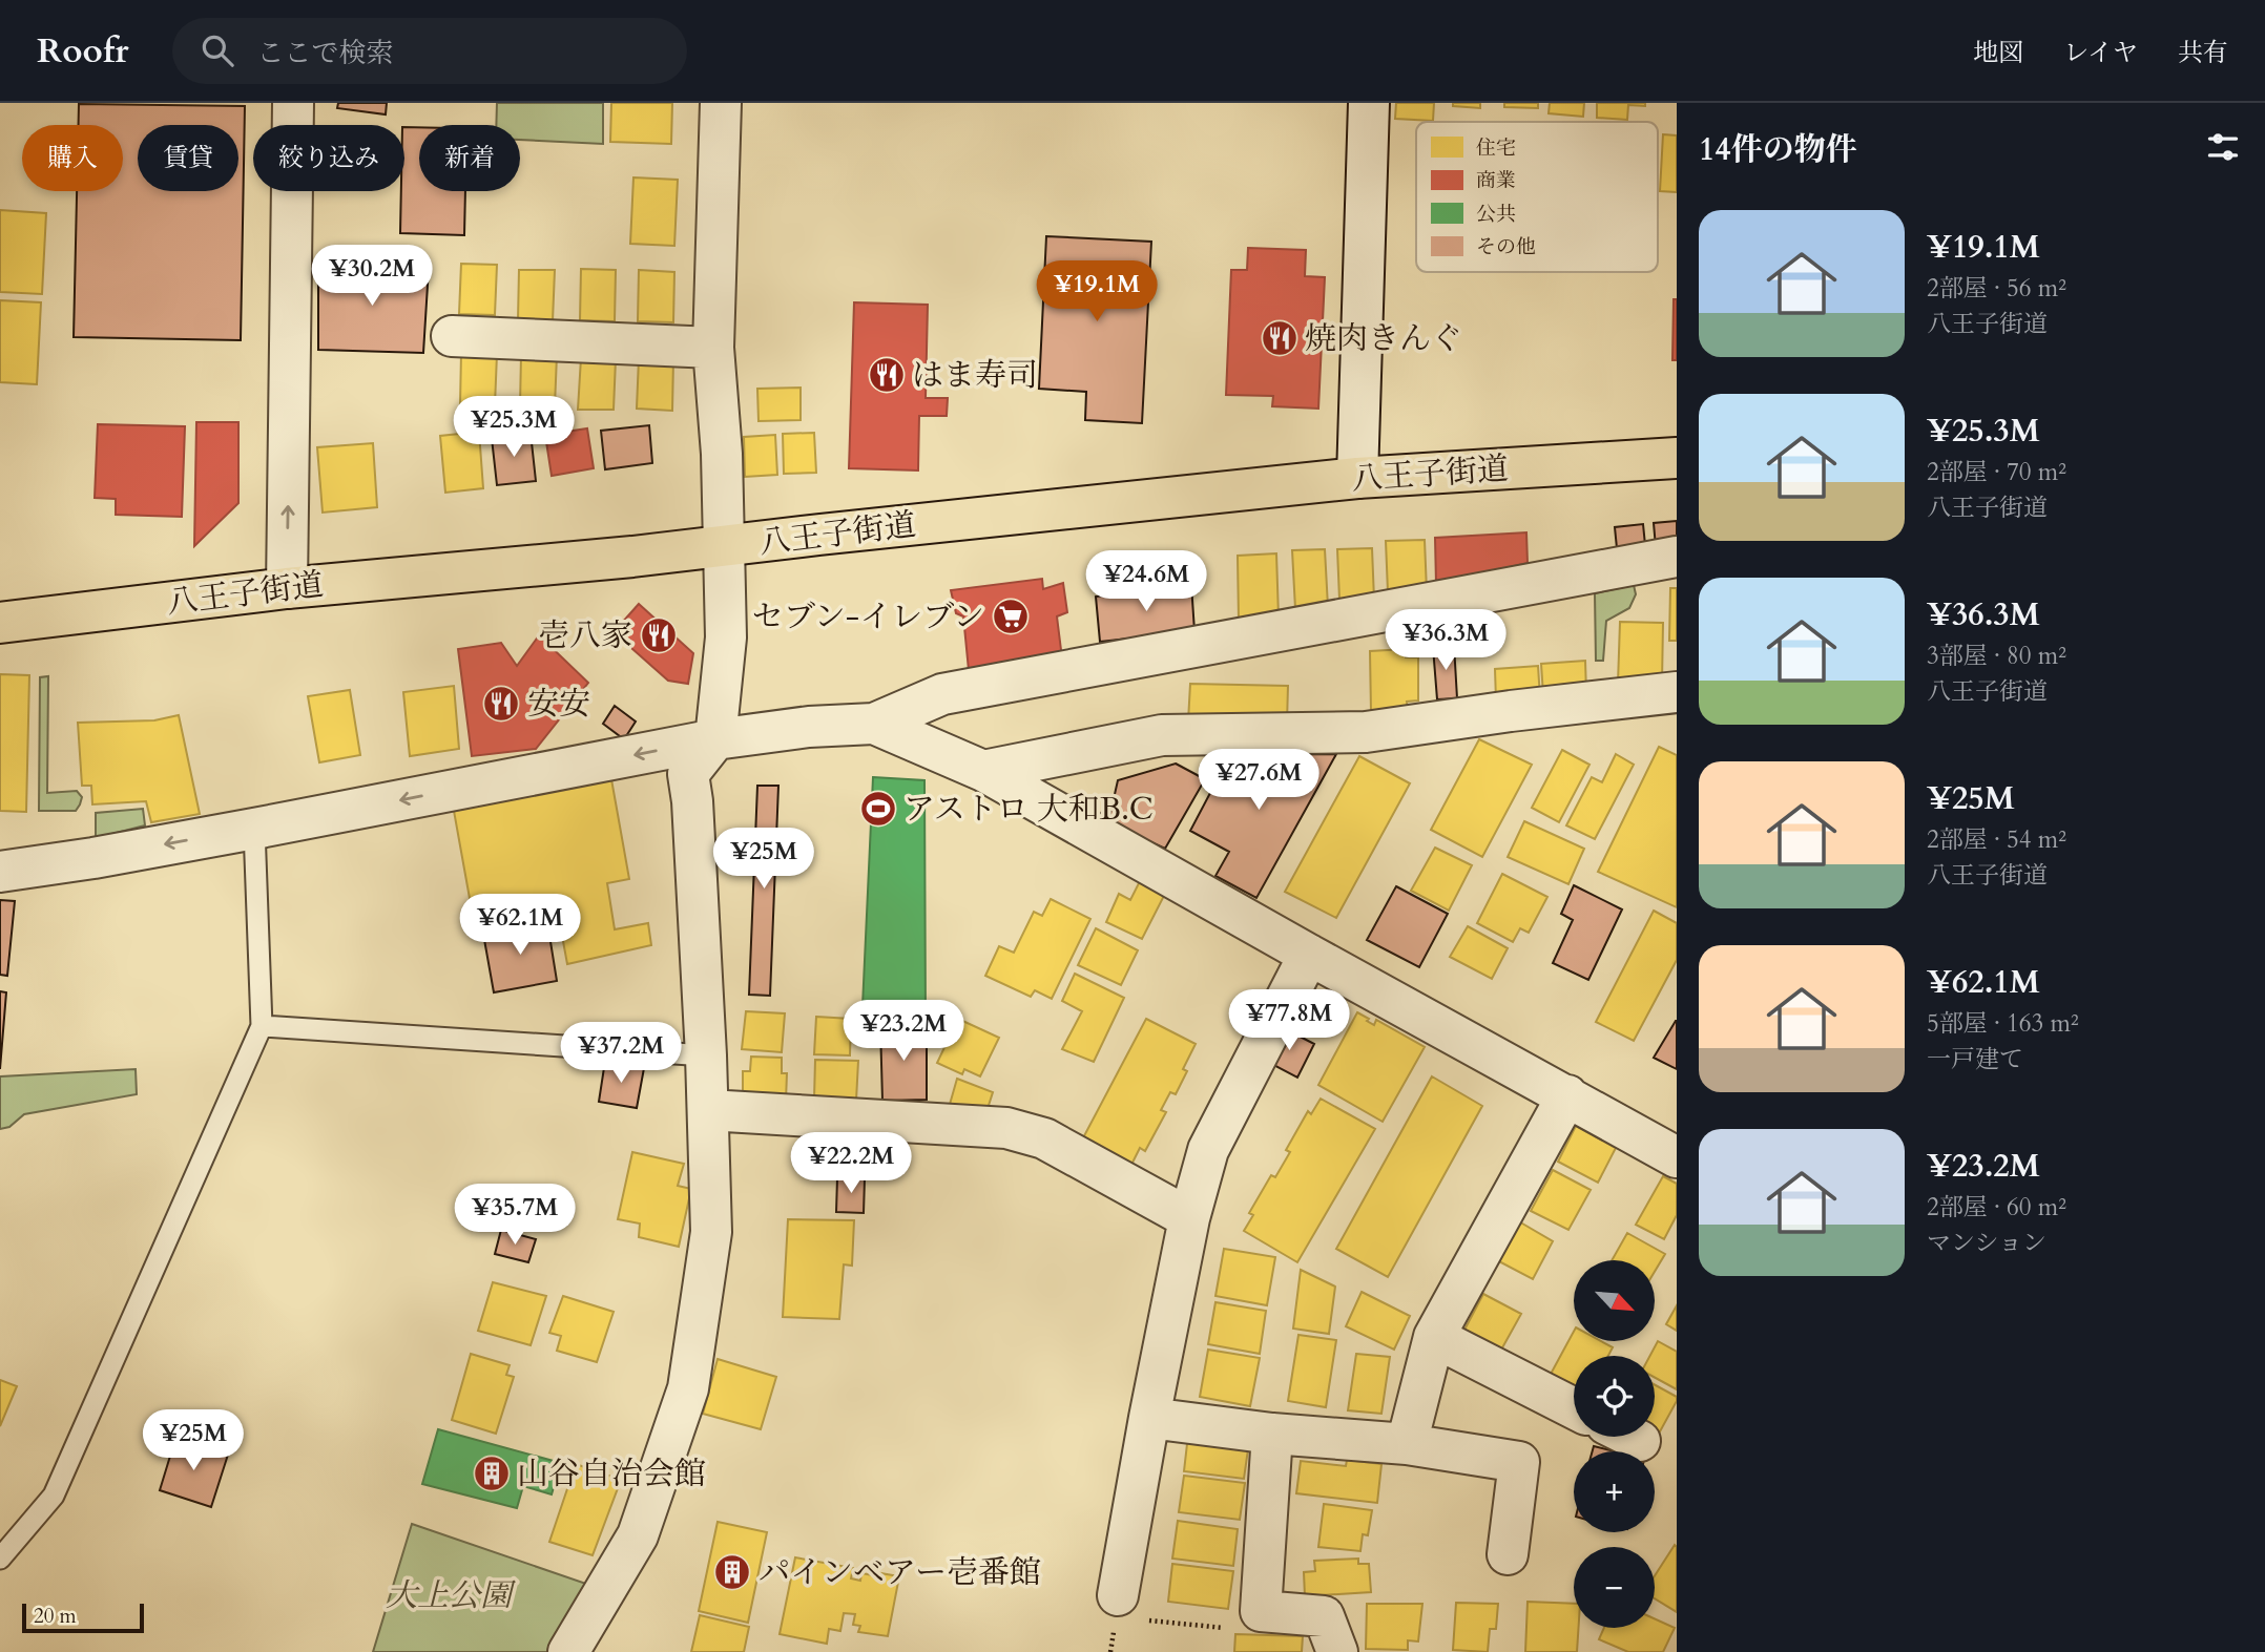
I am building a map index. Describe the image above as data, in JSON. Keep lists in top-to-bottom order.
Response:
{
  "streets": {
    "main road": ["八王子街道"]
  },
  "parks": ["大上公園"],
  "places": {
    "restaurant": [
      "焼肉きんぐ",
      "はま寿司",
      "壱八家",
      "安安"
    ],
    "supermarket": ["セブン-イレブン"],
    "sports": ["アストロ 大和B.C"],
    "building": ["山谷自治会館", "パインベアー壱番館"]
  },
  "legend": [
    "住宅",
    "商業",
    "公共",
    "その他"
  ],
  "scale_bar": "20 m",
  "north": "bottom right",
  "page": {
    "header": "Roofr",
    "search": "ここで検索",
    "nav": ["地図", "レイヤ", "共有"],
    "heading": "14件の物件",
    "chip": [
      "購入",
      "賃貸",
      "絞り込み",
      "新着"
    ],
    "list": [
      {
        "name": "¥19.1M",
        "note": "2部屋 · 56 m² · 八王子街道"
      },
      {
        "name": "¥25.3M",
        "note": "2部屋 · 70 m² · 八王子街道"
      },
      {
        "name": "¥36.3M",
        "note": "3部屋 · 80 m² · 八王子街道"
      },
      {
        "name": "¥25M",
        "note": "2部屋 · 54 m² · 八王子街道"
      },
      {
        "name": "¥62.1M",
        "note": "5部屋 · 163 m² · 一戸建て"
      },
      {
        "name": "¥23.2M",
        "note": "2部屋 · 60 m² · マンション"
      }
    ],
    "price": [
      "¥30.2M",
      "¥19.1M",
      "¥25.3M",
      "¥24.6M",
      "¥36.3M",
      "¥27.6M",
      "¥25M",
      "¥62.1M",
      "¥77.8M",
      "¥23.2M",
      "¥37.2M",
      "¥22.2M",
      "¥35.7M",
      "¥25M"
    ],
    "map_buttons": ["+", "−"],
    "scale": "20 m"
  }
}
